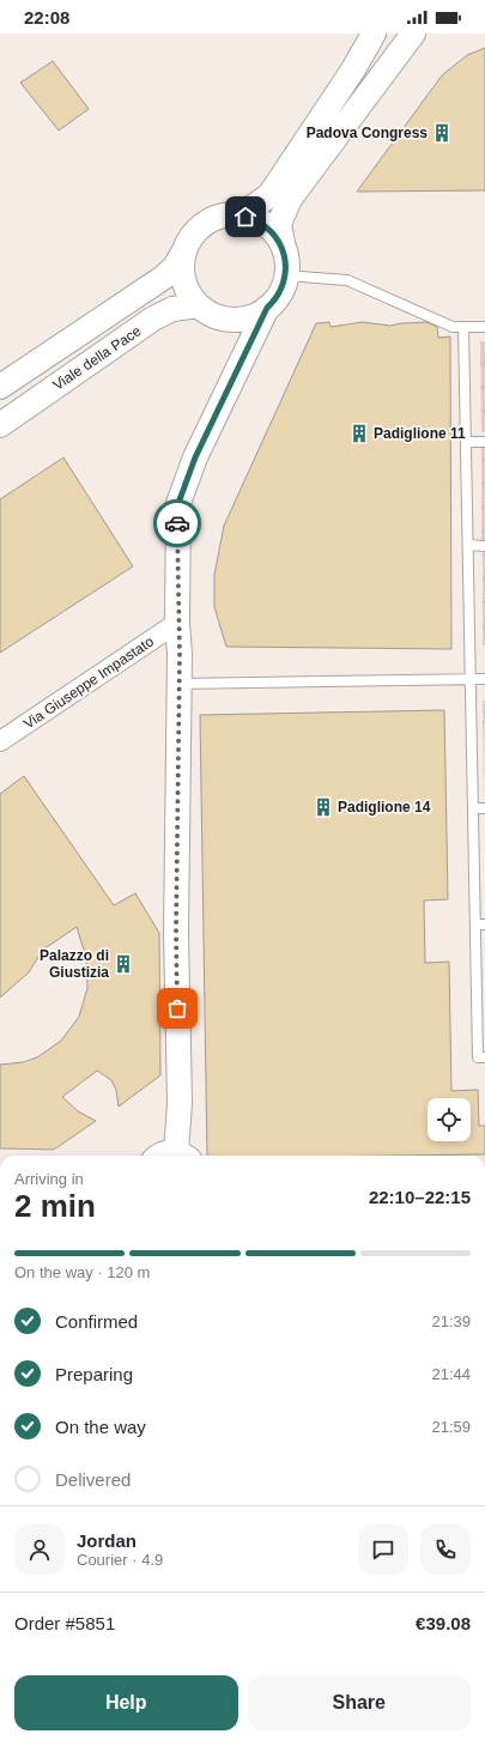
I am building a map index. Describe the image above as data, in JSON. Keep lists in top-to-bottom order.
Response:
{
  "streets": {
    "street": ["Viale della Pace", "Via Giuseppe Impastato"]
  },
  "places": {
    "building": [
      "Padova Congress",
      "Padiglione 11",
      "Padiglione 14",
      "Palazzo di Giustizia"
    ]
  },
  "page": {
    "status": "22:08",
    "heading": ["2 min", "Arriving in", "22:10–22:15"],
    "panel": [
      "Jordan",
      "Courier · 4.9",
      "Order #5851",
      "€39.08"
    ],
    "bar": "On the way · 120 m",
    "list": [
      ["Confirmed", "21:39"],
      ["Preparing", "21:44"],
      ["On the way", "21:59"],
      "Delivered"
    ],
    "buttons": ["Help", "Share"]
  }
}
